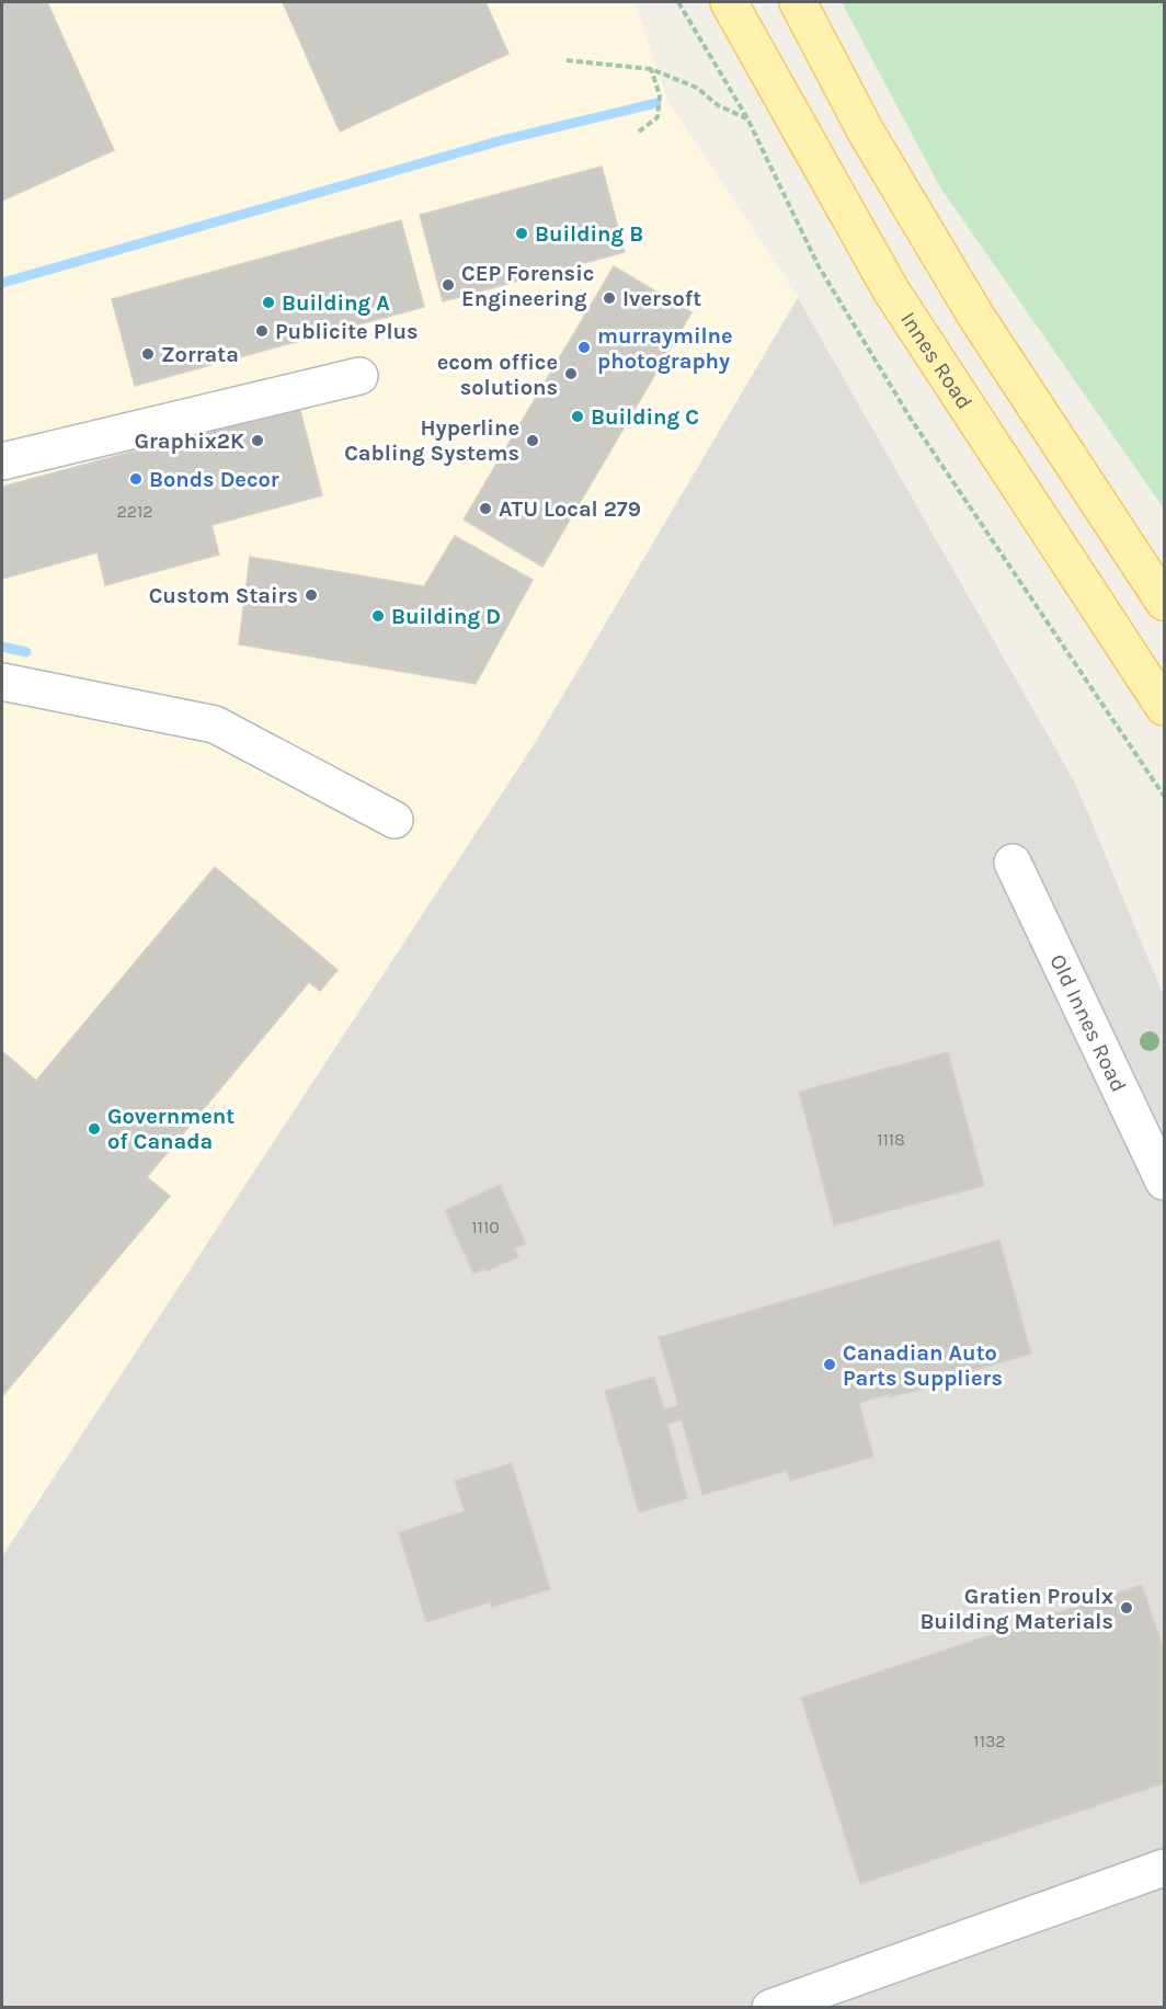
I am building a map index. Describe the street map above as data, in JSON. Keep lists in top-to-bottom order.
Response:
{
  "streets": {
    "main road": ["Innes Road"],
    "street": ["Old Innes Road"]
  },
  "places": [
    "Building B",
    "CEP Forensic Engineering",
    "Iversoft",
    "Building A",
    "Publicite Plus",
    "murraymilne photography",
    "Zorrata",
    "ecom office solutions",
    "Building C",
    "Graphix2K",
    "Hyperline Cabling Systems",
    "Bonds Decor",
    "ATU Local 279",
    "Custom Stairs",
    "Building D",
    "Government of Canada",
    "Canadian Auto Parts Suppliers",
    "Gratien Proulx Building Materials"
  ],
  "house_numbers": [
    "2212",
    "1118",
    "1110",
    "1132"
  ]
}
